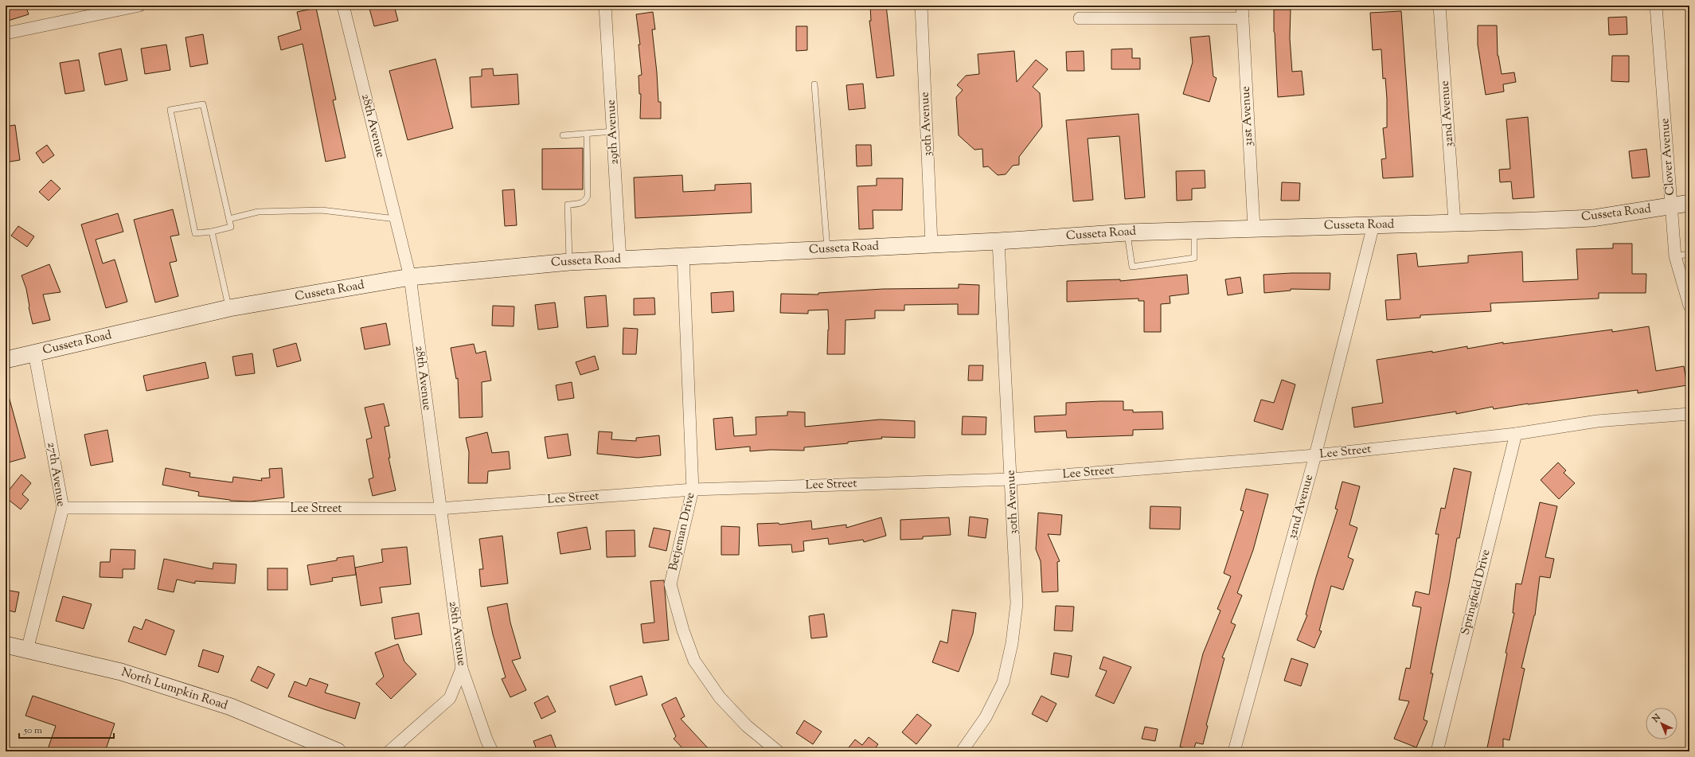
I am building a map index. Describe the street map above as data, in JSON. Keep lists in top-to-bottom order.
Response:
{
  "streets": {
    "street": [
      "32nd Avenue",
      "31st Avenue",
      "30th Avenue",
      "28th Avenue",
      "29th Avenue",
      "Clover Avenue",
      "Cusseta Road",
      "Lee Street",
      "27th Avenue",
      "Betjeman Drive",
      "Springfield Drive",
      "North Lumpkin Road"
    ]
  },
  "crossings": [
    ["32nd Avenue", "Cusseta Road"],
    ["32nd Avenue", "Lee Street"],
    ["31st Avenue", "Cusseta Road"],
    ["30th Avenue", "Cusseta Road"],
    ["30th Avenue", "Lee Street"],
    ["28th Avenue", "Cusseta Road"],
    ["28th Avenue", "Lee Street"],
    ["29th Avenue", "Cusseta Road"],
    ["Clover Avenue", "Cusseta Road"],
    ["Cusseta Road", "27th Avenue"],
    ["Cusseta Road", "Betjeman Drive"],
    ["Lee Street", "27th Avenue"],
    ["Lee Street", "Betjeman Drive"],
    ["Lee Street", "Springfield Drive"],
    ["27th Avenue", "North Lumpkin Road"]
  ],
  "scale_bar": "50 m",
  "north": "top left"
}
